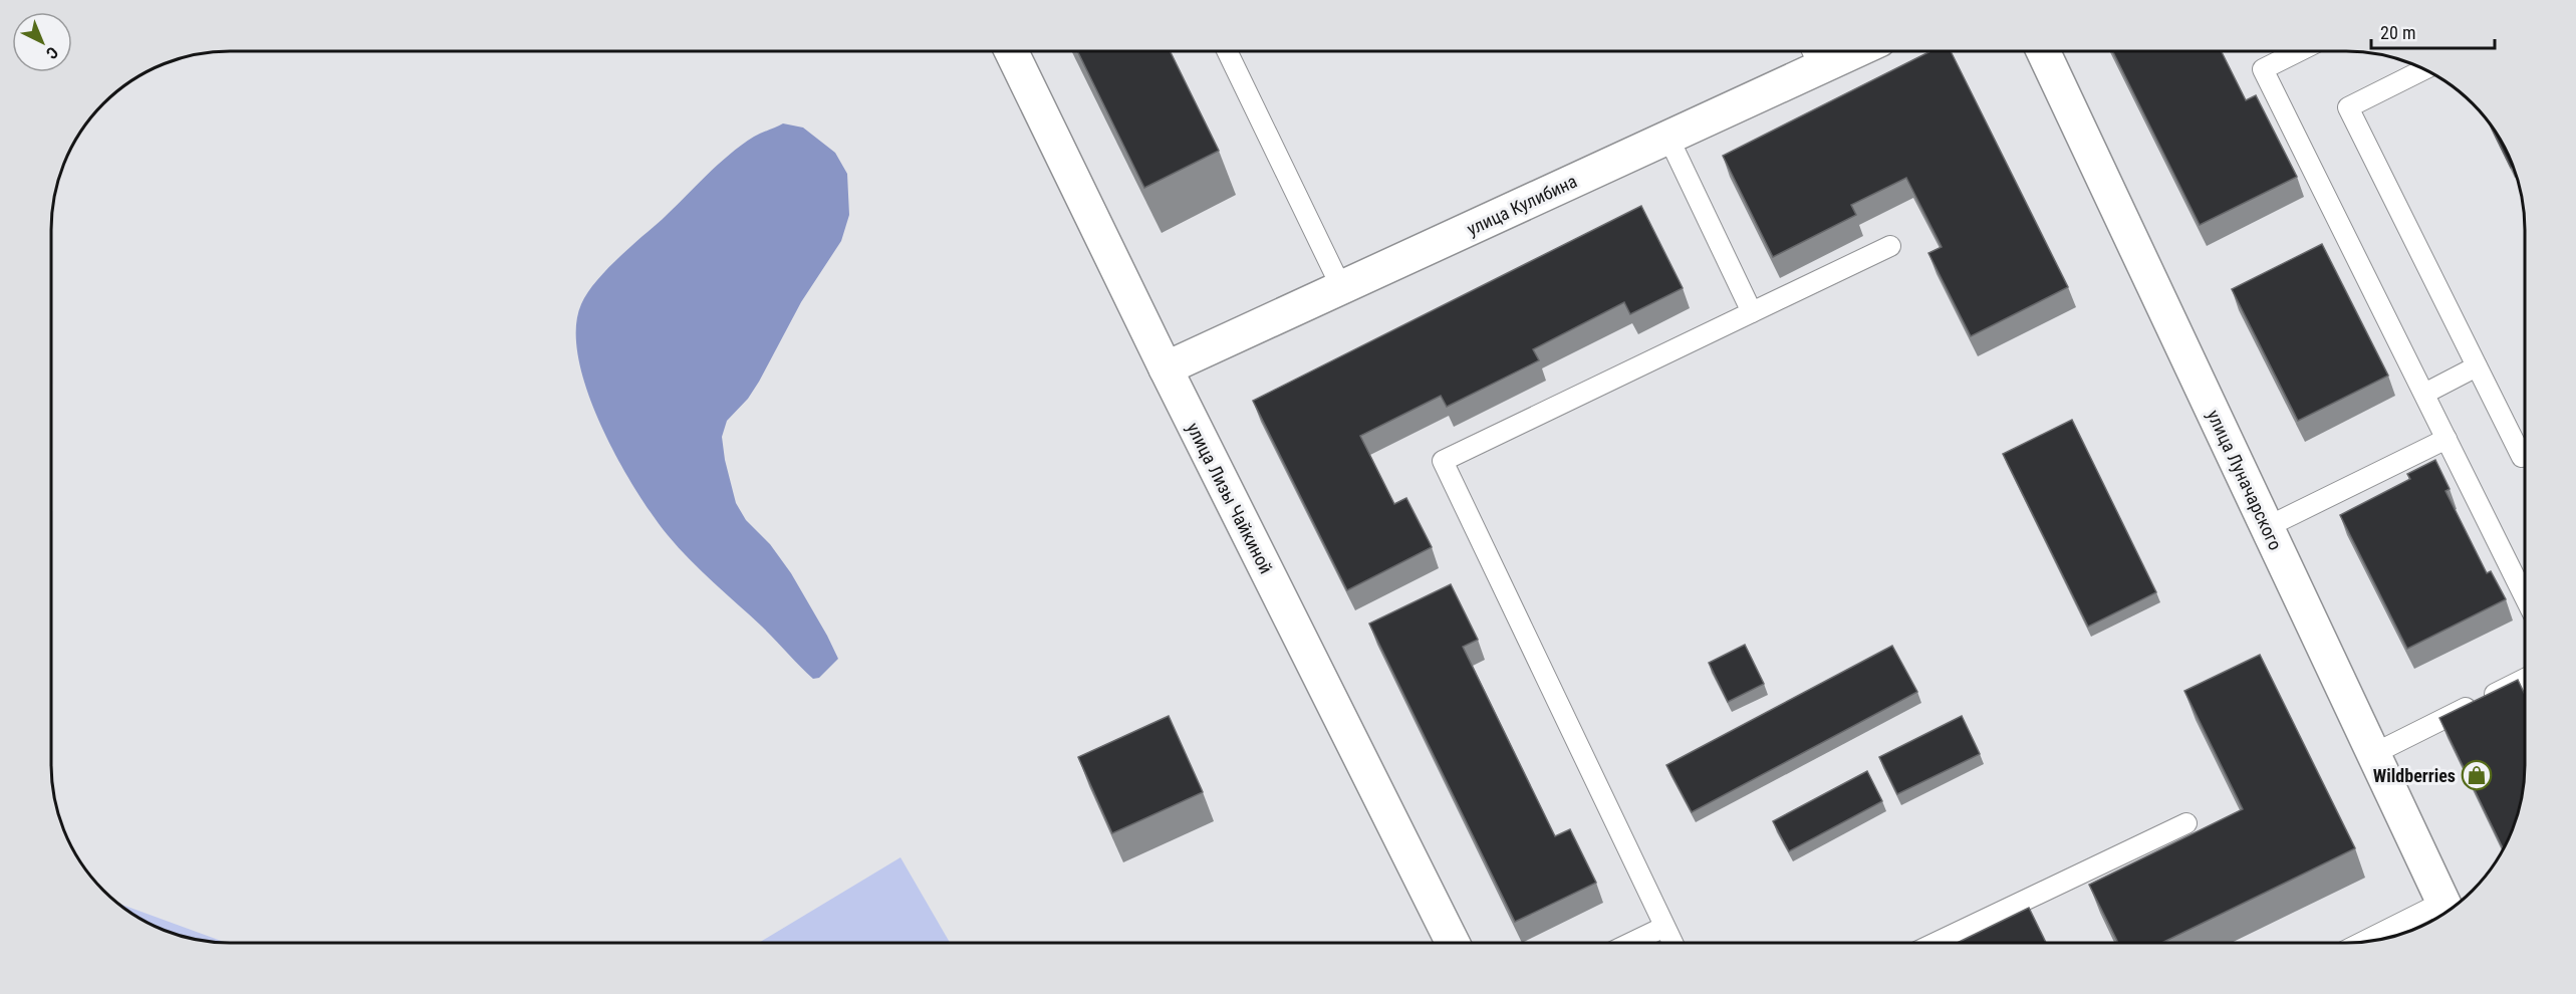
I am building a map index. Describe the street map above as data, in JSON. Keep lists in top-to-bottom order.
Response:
{
  "streets": {
    "street": ["улица Кулибина", "улица Луначарского", "улица Лизы Чайкиной"]
  },
  "crossings": [
    ["улица Кулибина", "улица Лизы Чайкиной"]
  ],
  "places": {
    "shop": ["Wildberries"]
  },
  "scale_bar": "20 m",
  "north": "bottom right"
}
